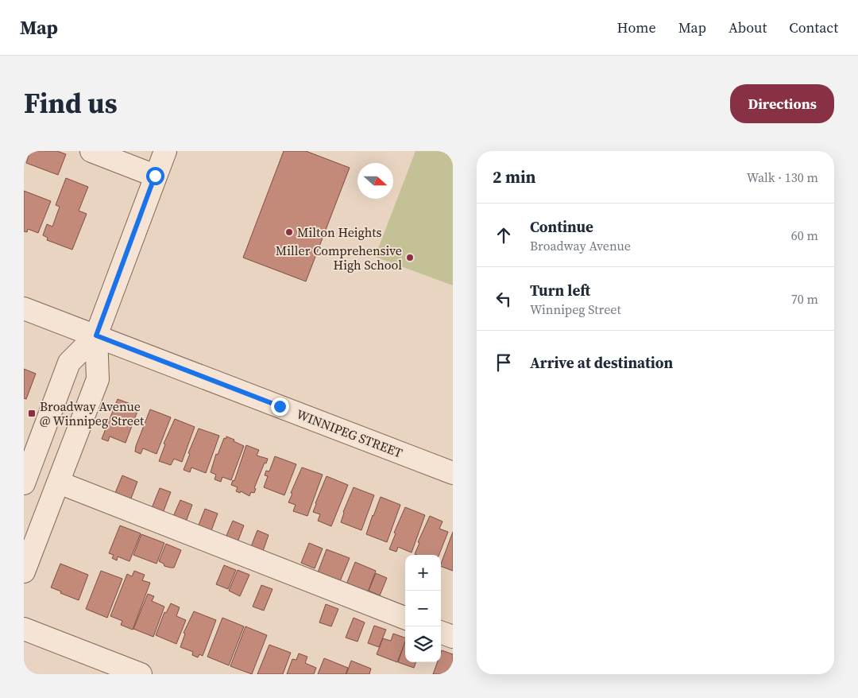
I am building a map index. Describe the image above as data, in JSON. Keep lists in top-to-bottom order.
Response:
{
  "streets": {
    "street": ["WINNIPEG STREET"]
  },
  "places": {
    "other": ["Milton Heights", "Miller Comprehensive High School"],
    "transit": ["Broadway Avenue @ Winnipeg Street"]
  },
  "north": "right",
  "page": {
    "header": "Map",
    "nav": [
      "Home",
      "Map",
      "About",
      "Contact"
    ],
    "title": "Find us",
    "buttons": "Directions",
    "heading": ["2 min", "Walk · 130 m"],
    "list": [
      ["Continue", "Broadway Avenue", "60 m"],
      ["Turn left", "Winnipeg Street", "70 m"],
      "Arrive at destination"
    ],
    "map_buttons": ["+", "−"]
  }
}
